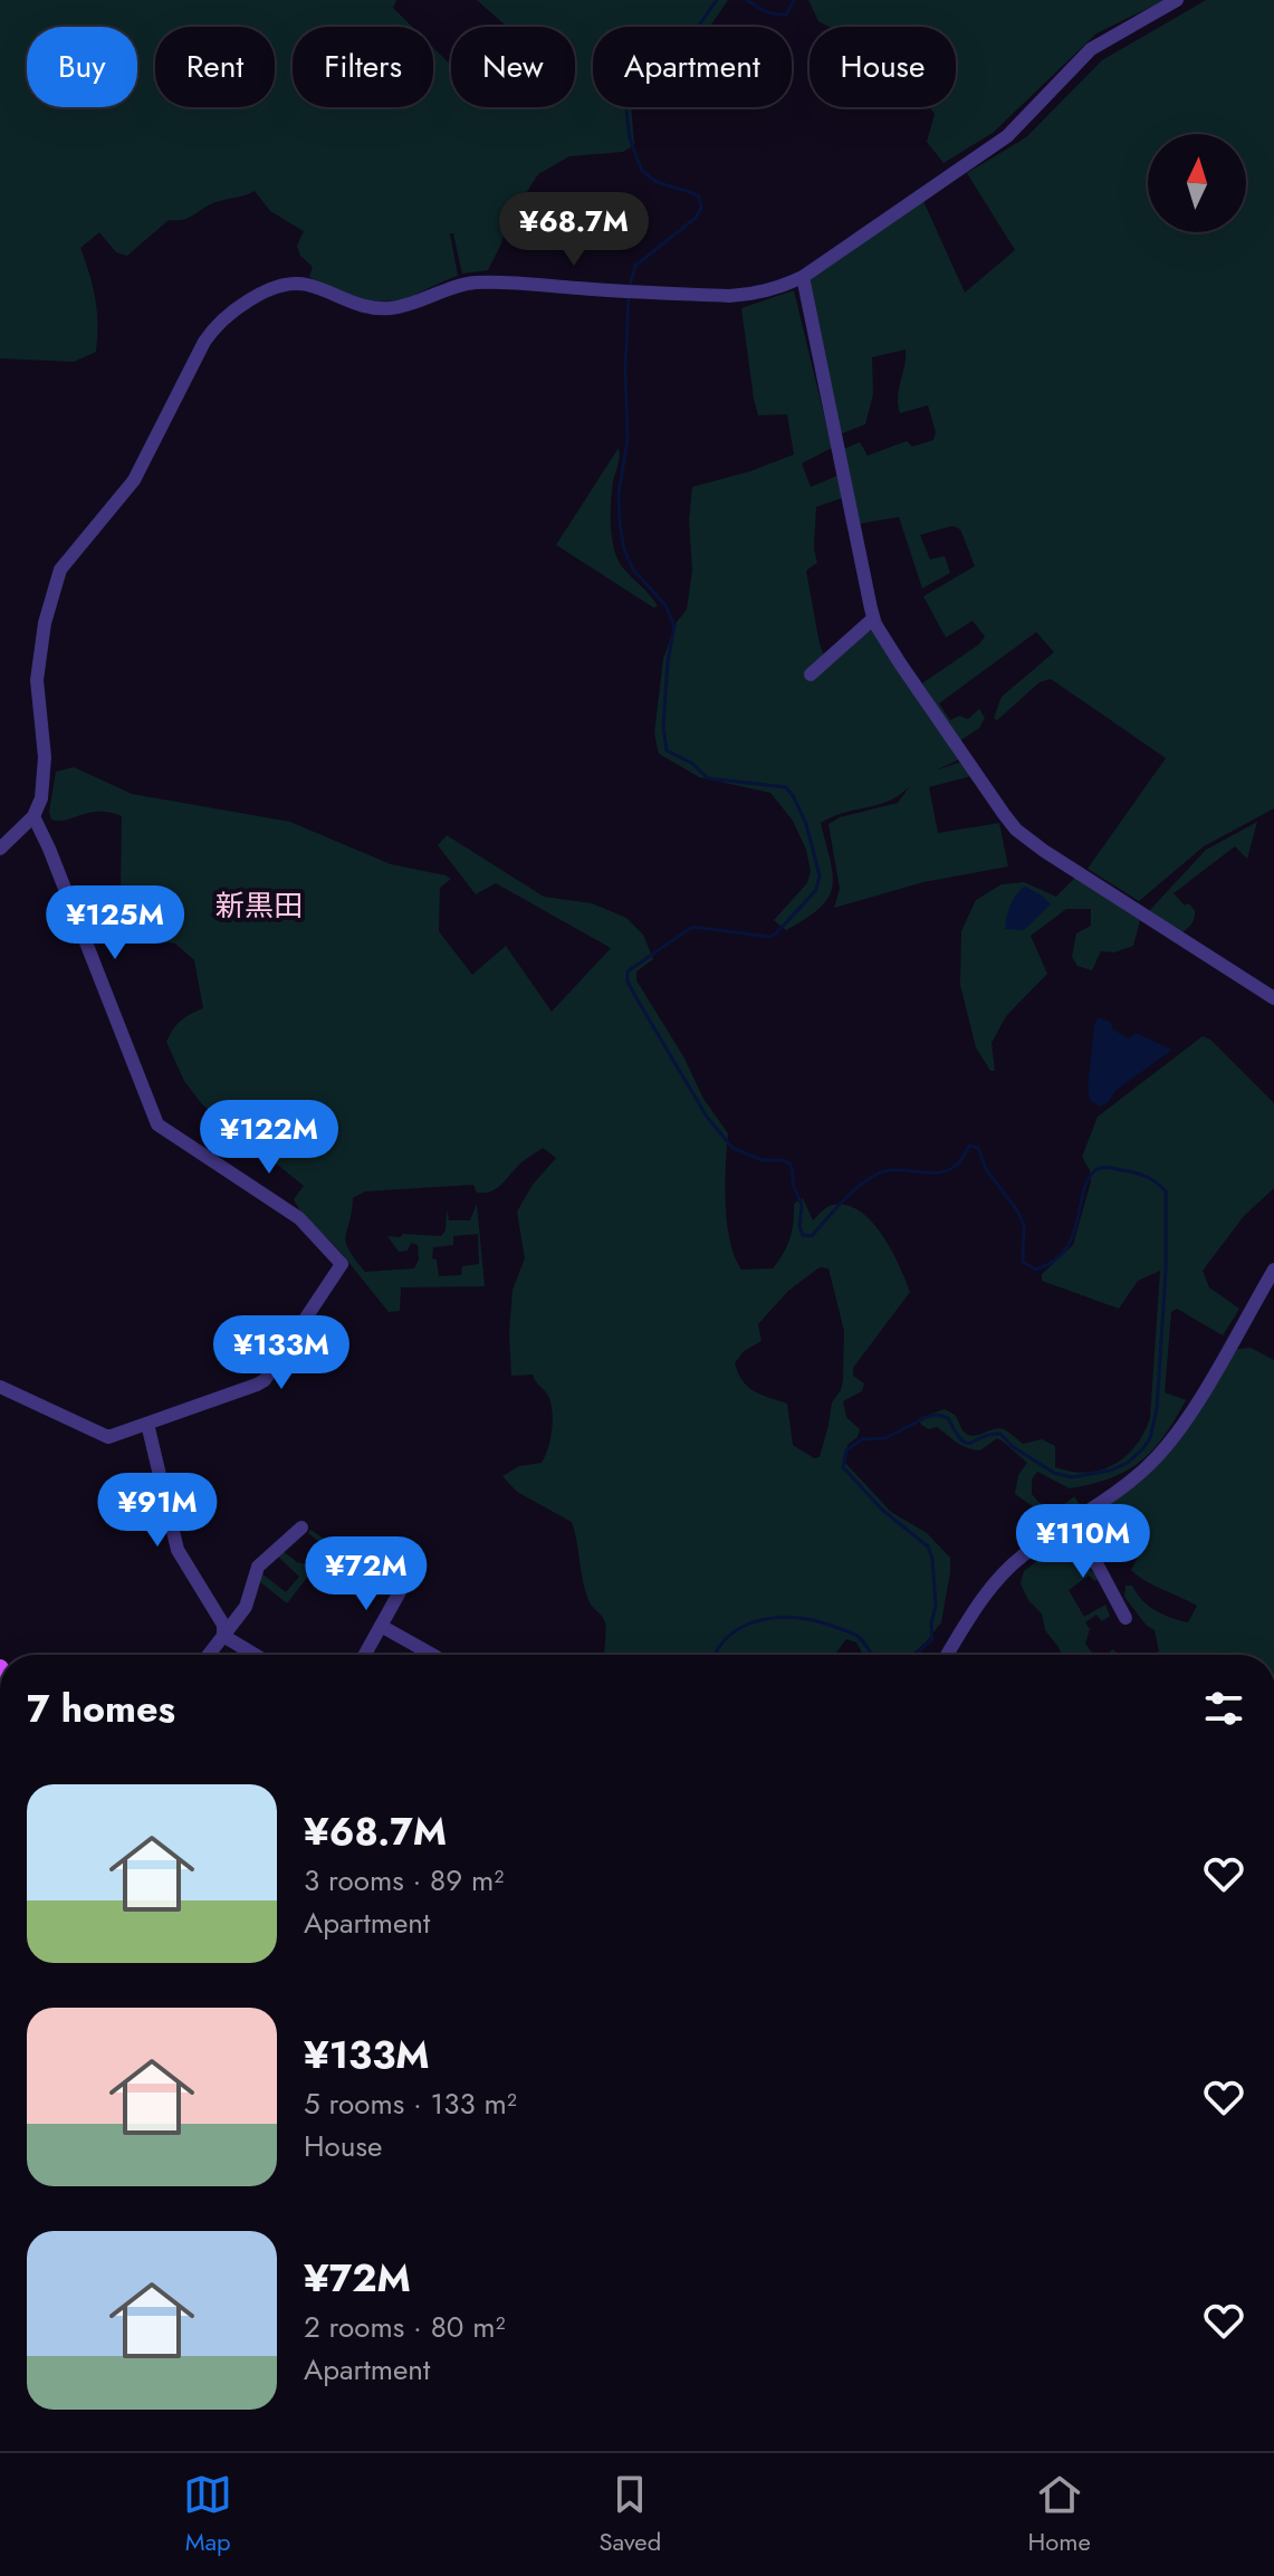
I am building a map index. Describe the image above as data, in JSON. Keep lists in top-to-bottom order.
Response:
{
  "districts": ["新黒田"],
  "north": "top",
  "page": {
    "chip": [
      "Buy",
      "Rent",
      "Filters",
      "New",
      "Apartment",
      "House"
    ],
    "price": [
      "¥68.7M",
      "¥125M",
      "¥122M",
      "¥133M",
      "¥91M",
      "¥110M",
      "¥72M"
    ],
    "heading": "7 homes",
    "list": [
      {
        "name": "¥68.7M",
        "note": "3 rooms · 89 m² · Apartment"
      },
      {
        "name": "¥133M",
        "note": "5 rooms · 133 m² · House"
      },
      {
        "name": "¥72M",
        "note": "2 rooms · 80 m² · Apartment"
      }
    ],
    "tabs": ["Map", "Saved", "Home"]
  }
}
